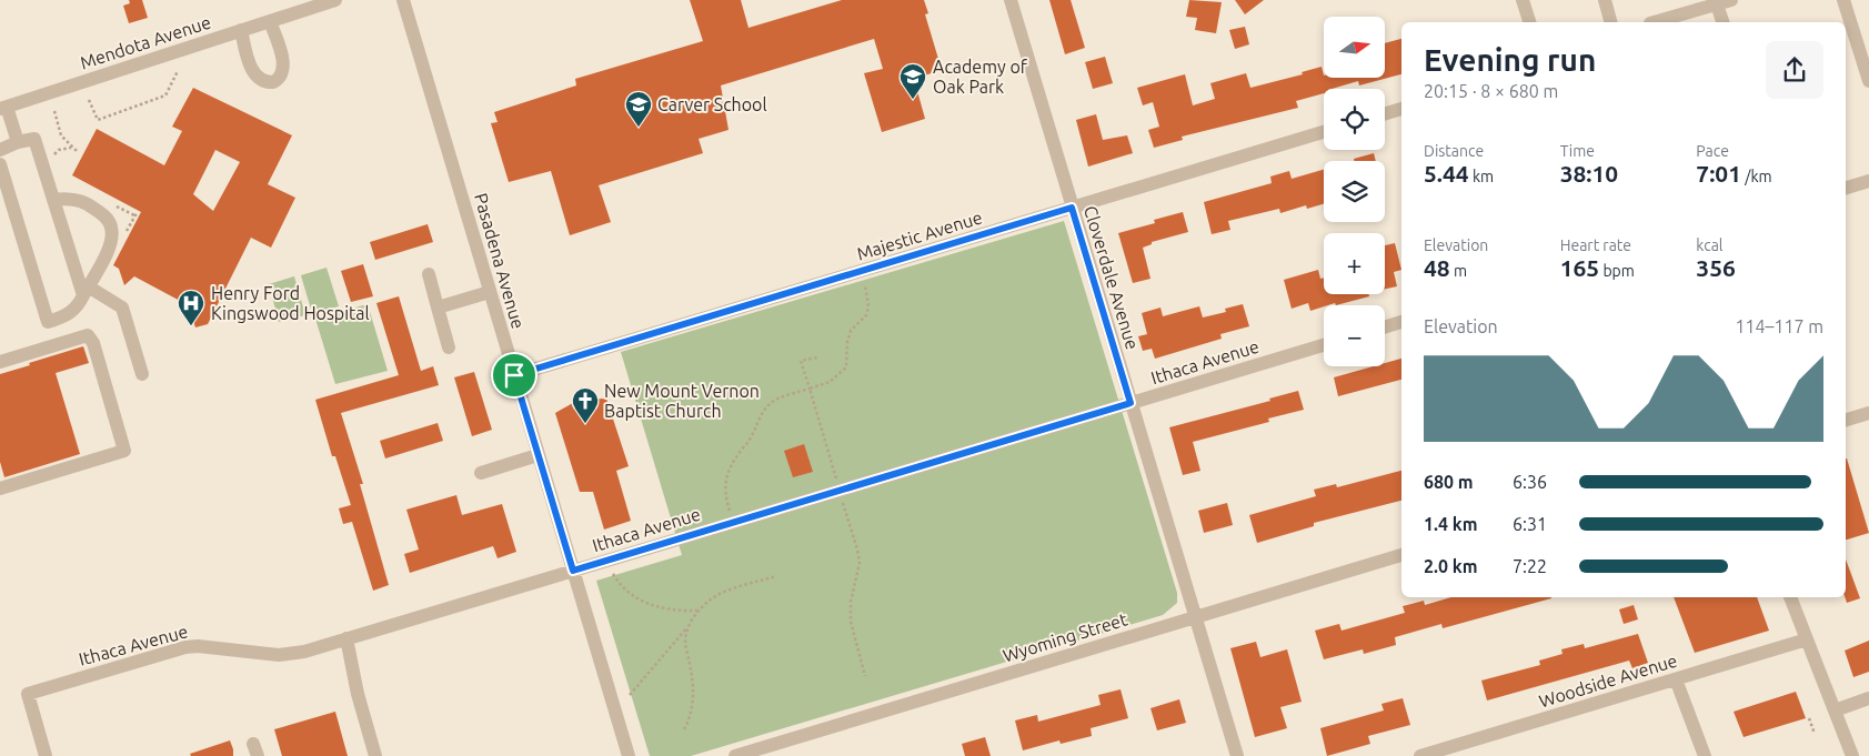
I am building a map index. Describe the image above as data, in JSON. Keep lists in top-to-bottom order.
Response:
{
  "streets": {
    "street": [
      "Mendota Avenue",
      "Majestic Avenue",
      "Pasadena Avenue",
      "Cloverdale Avenue",
      "Ithaca Avenue",
      "Wyoming Street",
      "Woodside Avenue"
    ]
  },
  "crossings": [
    ["Majestic Avenue", "Pasadena Avenue"],
    ["Majestic Avenue", "Cloverdale Avenue"],
    ["Pasadena Avenue", "Ithaca Avenue"],
    ["Cloverdale Avenue", "Ithaca Avenue"],
    ["Cloverdale Avenue", "Wyoming Street"]
  ],
  "places": {
    "school or university": ["Academy of Oak Park", "Carver School"],
    "hospital": ["Henry Ford Kingswood Hospital"],
    "church": ["New Mount Vernon Baptist Church"]
  },
  "north": "right",
  "page": {
    "map_buttons": ["+", "−"],
    "heading": ["Evening run", "20:15 · 8 × 680 m"],
    "stats": [
      ["Distance", "5.44 km"],
      ["Time", "38:10"],
      ["Pace", "7:01 /km"],
      ["Elevation", "48 m"],
      ["Heart rate", "165 bpm"],
      ["kcal", "356"]
    ],
    "chart": ["Elevation", "114–117 m"],
    "list": [
      {
        "name": "680 m",
        "note": "6:36"
      },
      {
        "name": "1.4 km",
        "note": "6:31"
      },
      {
        "name": "2.0 km",
        "note": "7:22"
      }
    ]
  }
}
